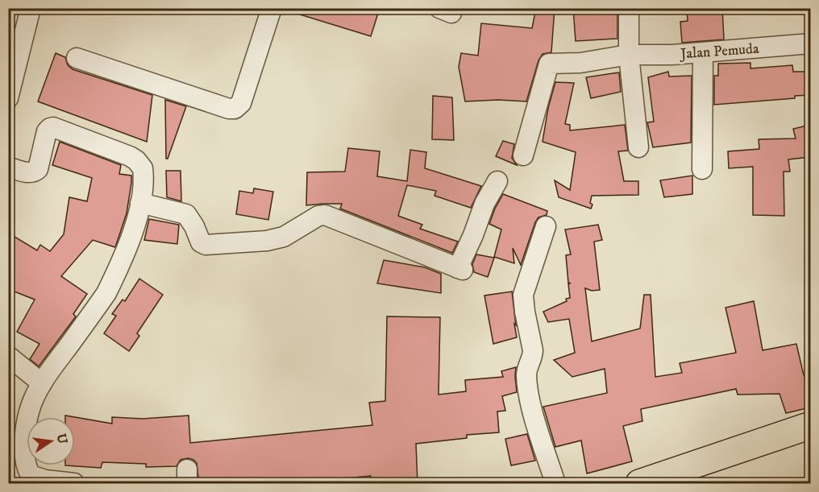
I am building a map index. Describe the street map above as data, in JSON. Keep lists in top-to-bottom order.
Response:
{
  "streets": {
    "street": ["Jalan Pemuda"]
  },
  "north": "right"
}
